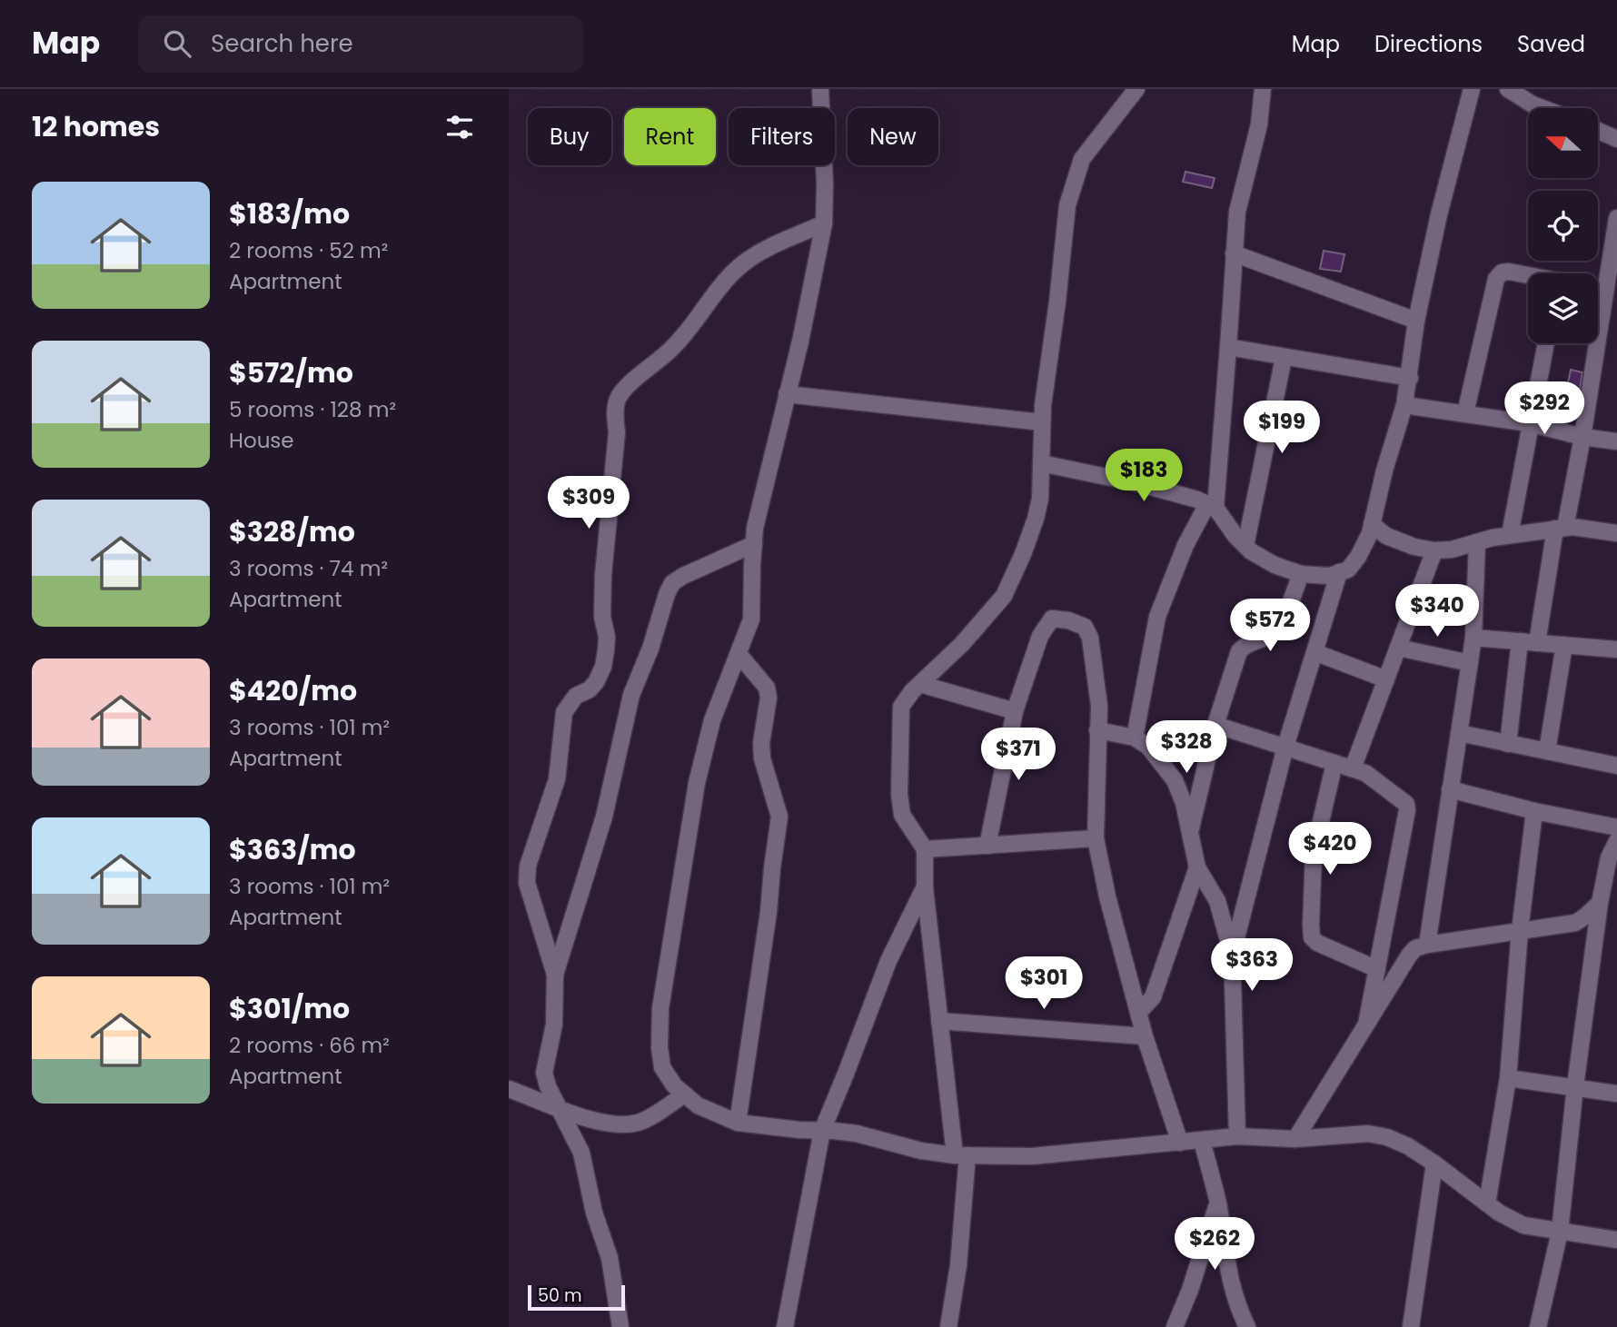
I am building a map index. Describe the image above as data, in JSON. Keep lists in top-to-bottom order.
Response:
{
  "scale_bar": "50 m",
  "north": "left",
  "page": {
    "header": "Map",
    "search": "Search here",
    "nav": ["Map", "Directions", "Saved"],
    "heading": "12 homes",
    "chip": [
      "Buy",
      "Rent",
      "Filters",
      "New"
    ],
    "list": [
      {
        "name": "$183/mo",
        "note": "2 rooms · 52 m² · Apartment"
      },
      {
        "name": "$572/mo",
        "note": "5 rooms · 128 m² · House"
      },
      {
        "name": "$328/mo",
        "note": "3 rooms · 74 m² · Apartment"
      },
      {
        "name": "$420/mo",
        "note": "3 rooms · 101 m² · Apartment"
      },
      {
        "name": "$363/mo",
        "note": "3 rooms · 101 m² · Apartment"
      },
      {
        "name": "$301/mo",
        "note": "2 rooms · 66 m² · Apartment"
      }
    ],
    "price": [
      "$292",
      "$199",
      "$183",
      "$309",
      "$340",
      "$572",
      "$328",
      "$371",
      "$420",
      "$363",
      "$301",
      "$262"
    ],
    "scale": "50 m"
  }
}
